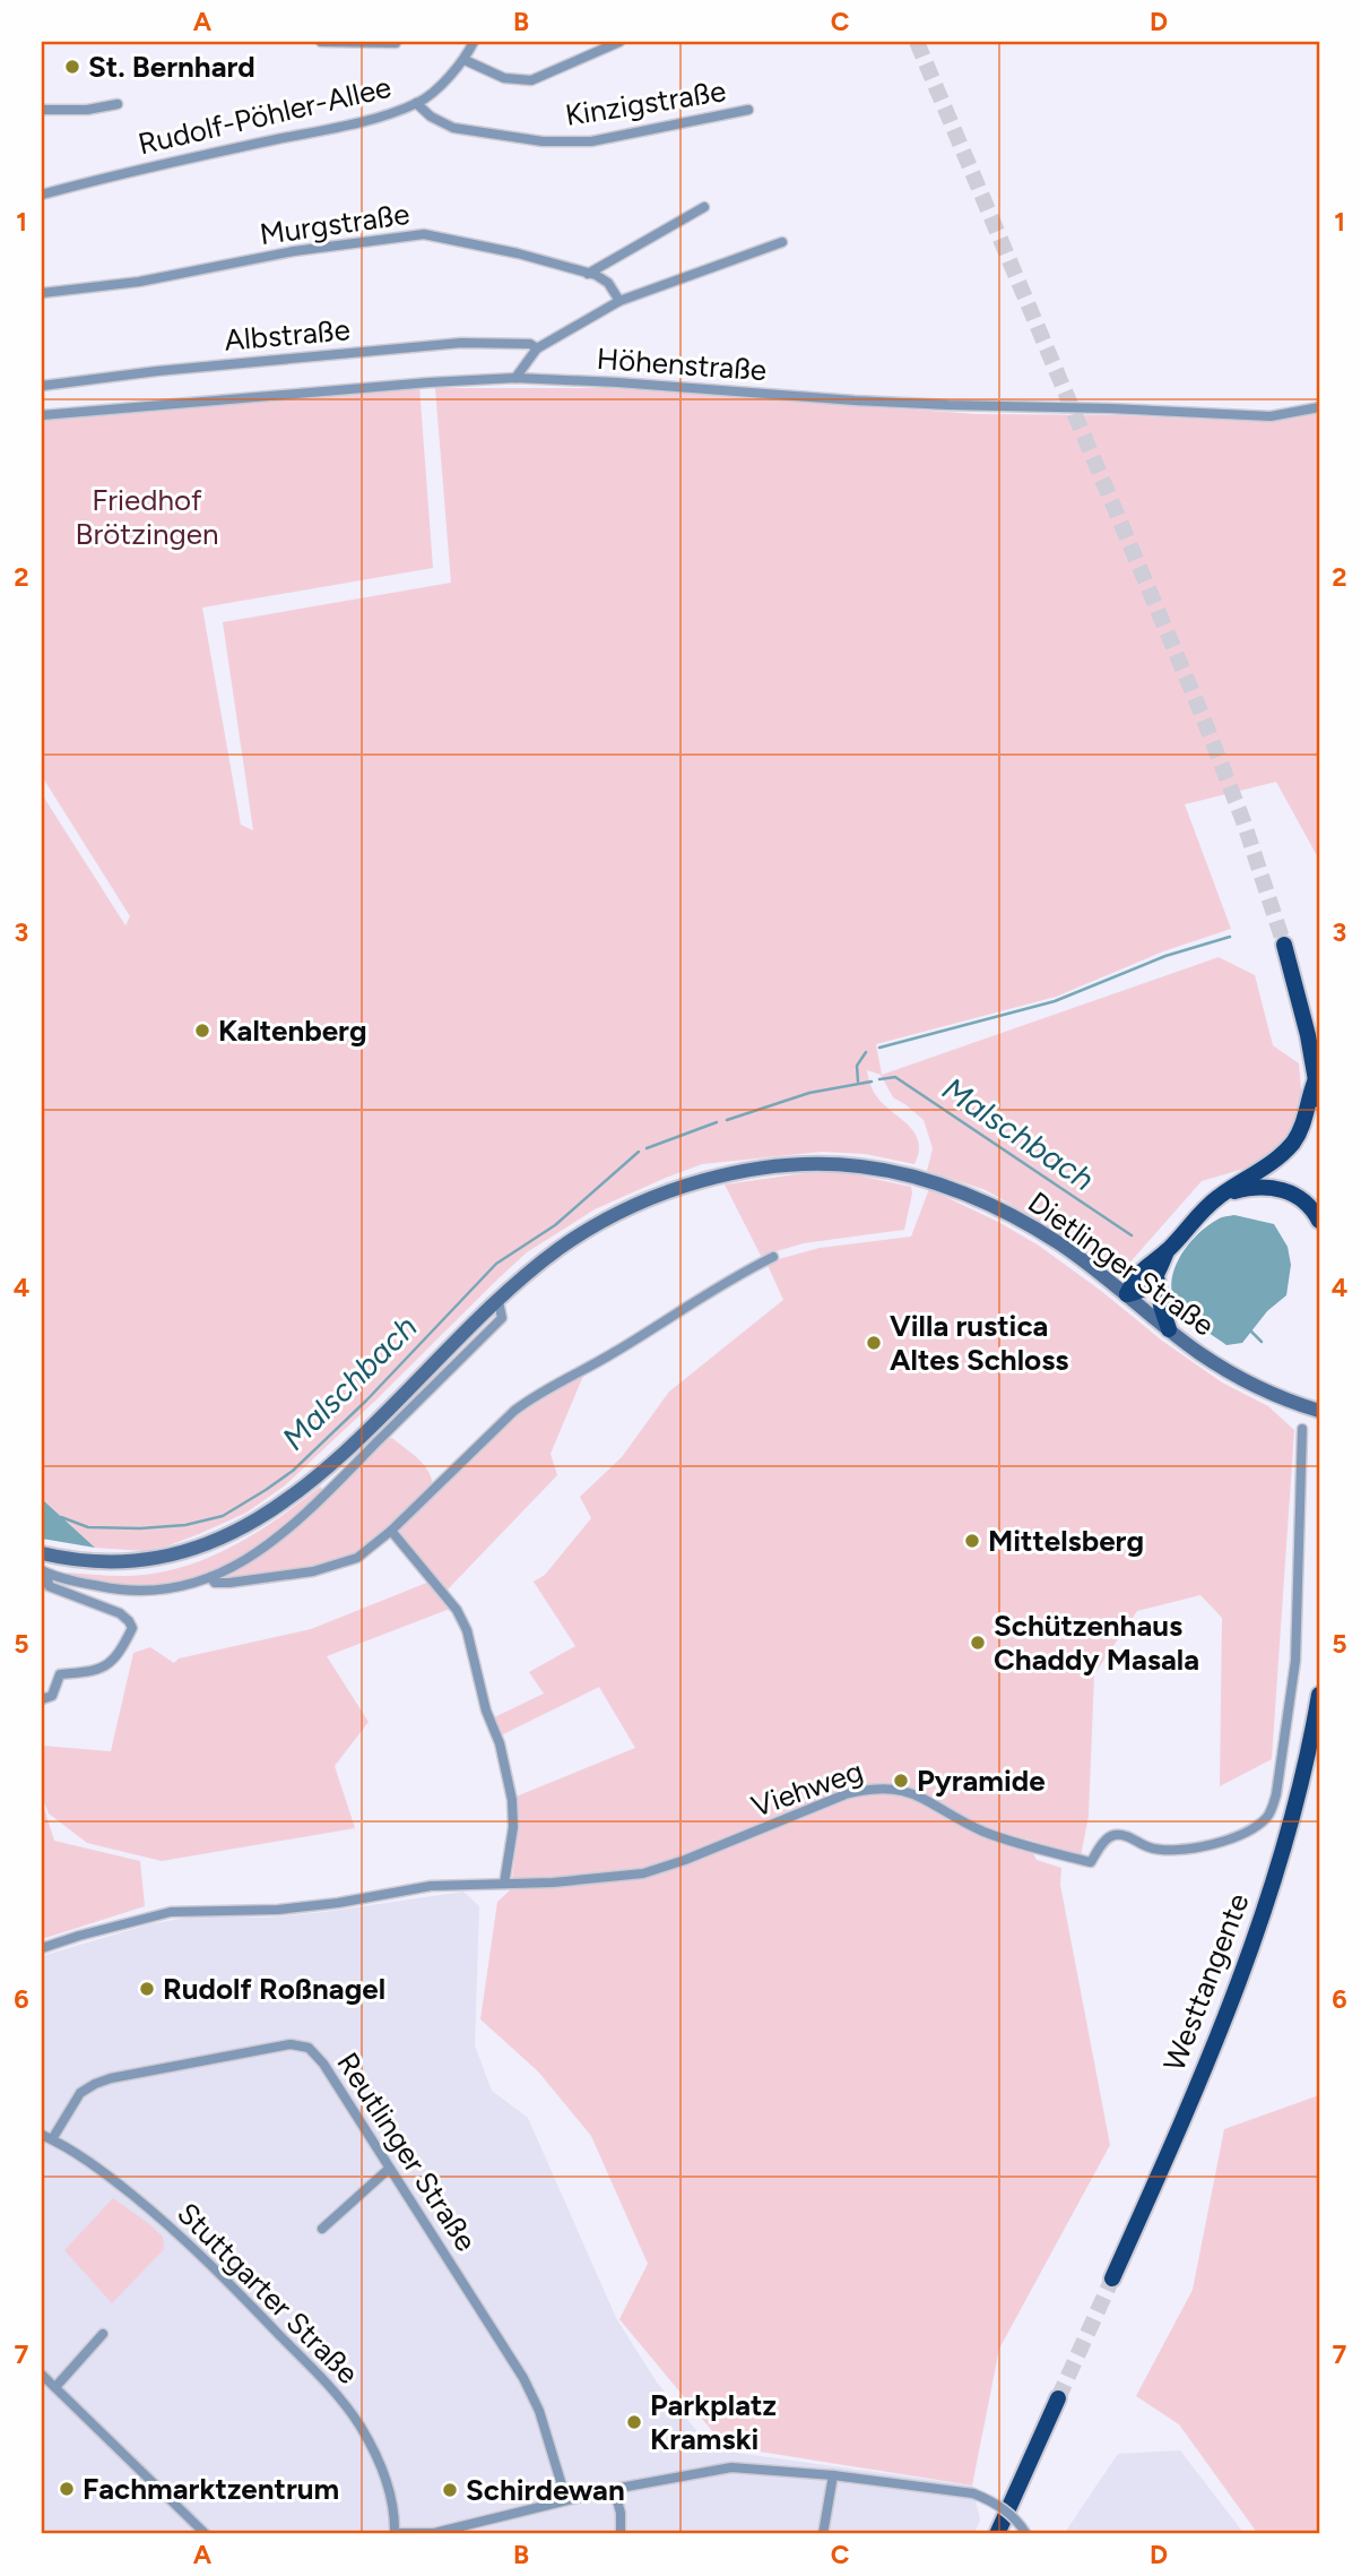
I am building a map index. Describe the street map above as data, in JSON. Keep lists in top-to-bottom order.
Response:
{
  "streets": {
    "highway": ["Westtangente"],
    "main road": ["Dietlinger Straße"],
    "street": [
      "Kinzigstraße",
      "Rudolf-Pöhler-Allee",
      "Murgstraße",
      "Albstraße",
      "Höhenstraße",
      "Viehweg",
      "Reutlinger Straße",
      "Stuttgarter Straße"
    ]
  },
  "crossings": [
    ["Kinzigstraße", "Rudolf-Pöhler-Allee"],
    ["Reutlinger Straße", "Stuttgarter Straße"]
  ],
  "water": ["Malschbach"],
  "parks": ["Friedhof Brötzingen"],
  "places": [
    "St. Bernhard",
    "Kaltenberg",
    "Villa rustica Altes Schloss",
    "Mittelsberg",
    "Schützenhaus Chaddy Masala",
    "Pyramide",
    "Rudolf Roßnagel",
    "Parkplatz Kramski",
    "Fachmarktzentrum",
    "Schirdewan"
  ],
  "grid": {
    "columns": [
      "A",
      "B",
      "C",
      "D"
    ],
    "rows": [
      "1",
      "2",
      "3",
      "4",
      "5",
      "6",
      "7"
    ]
  }
}
